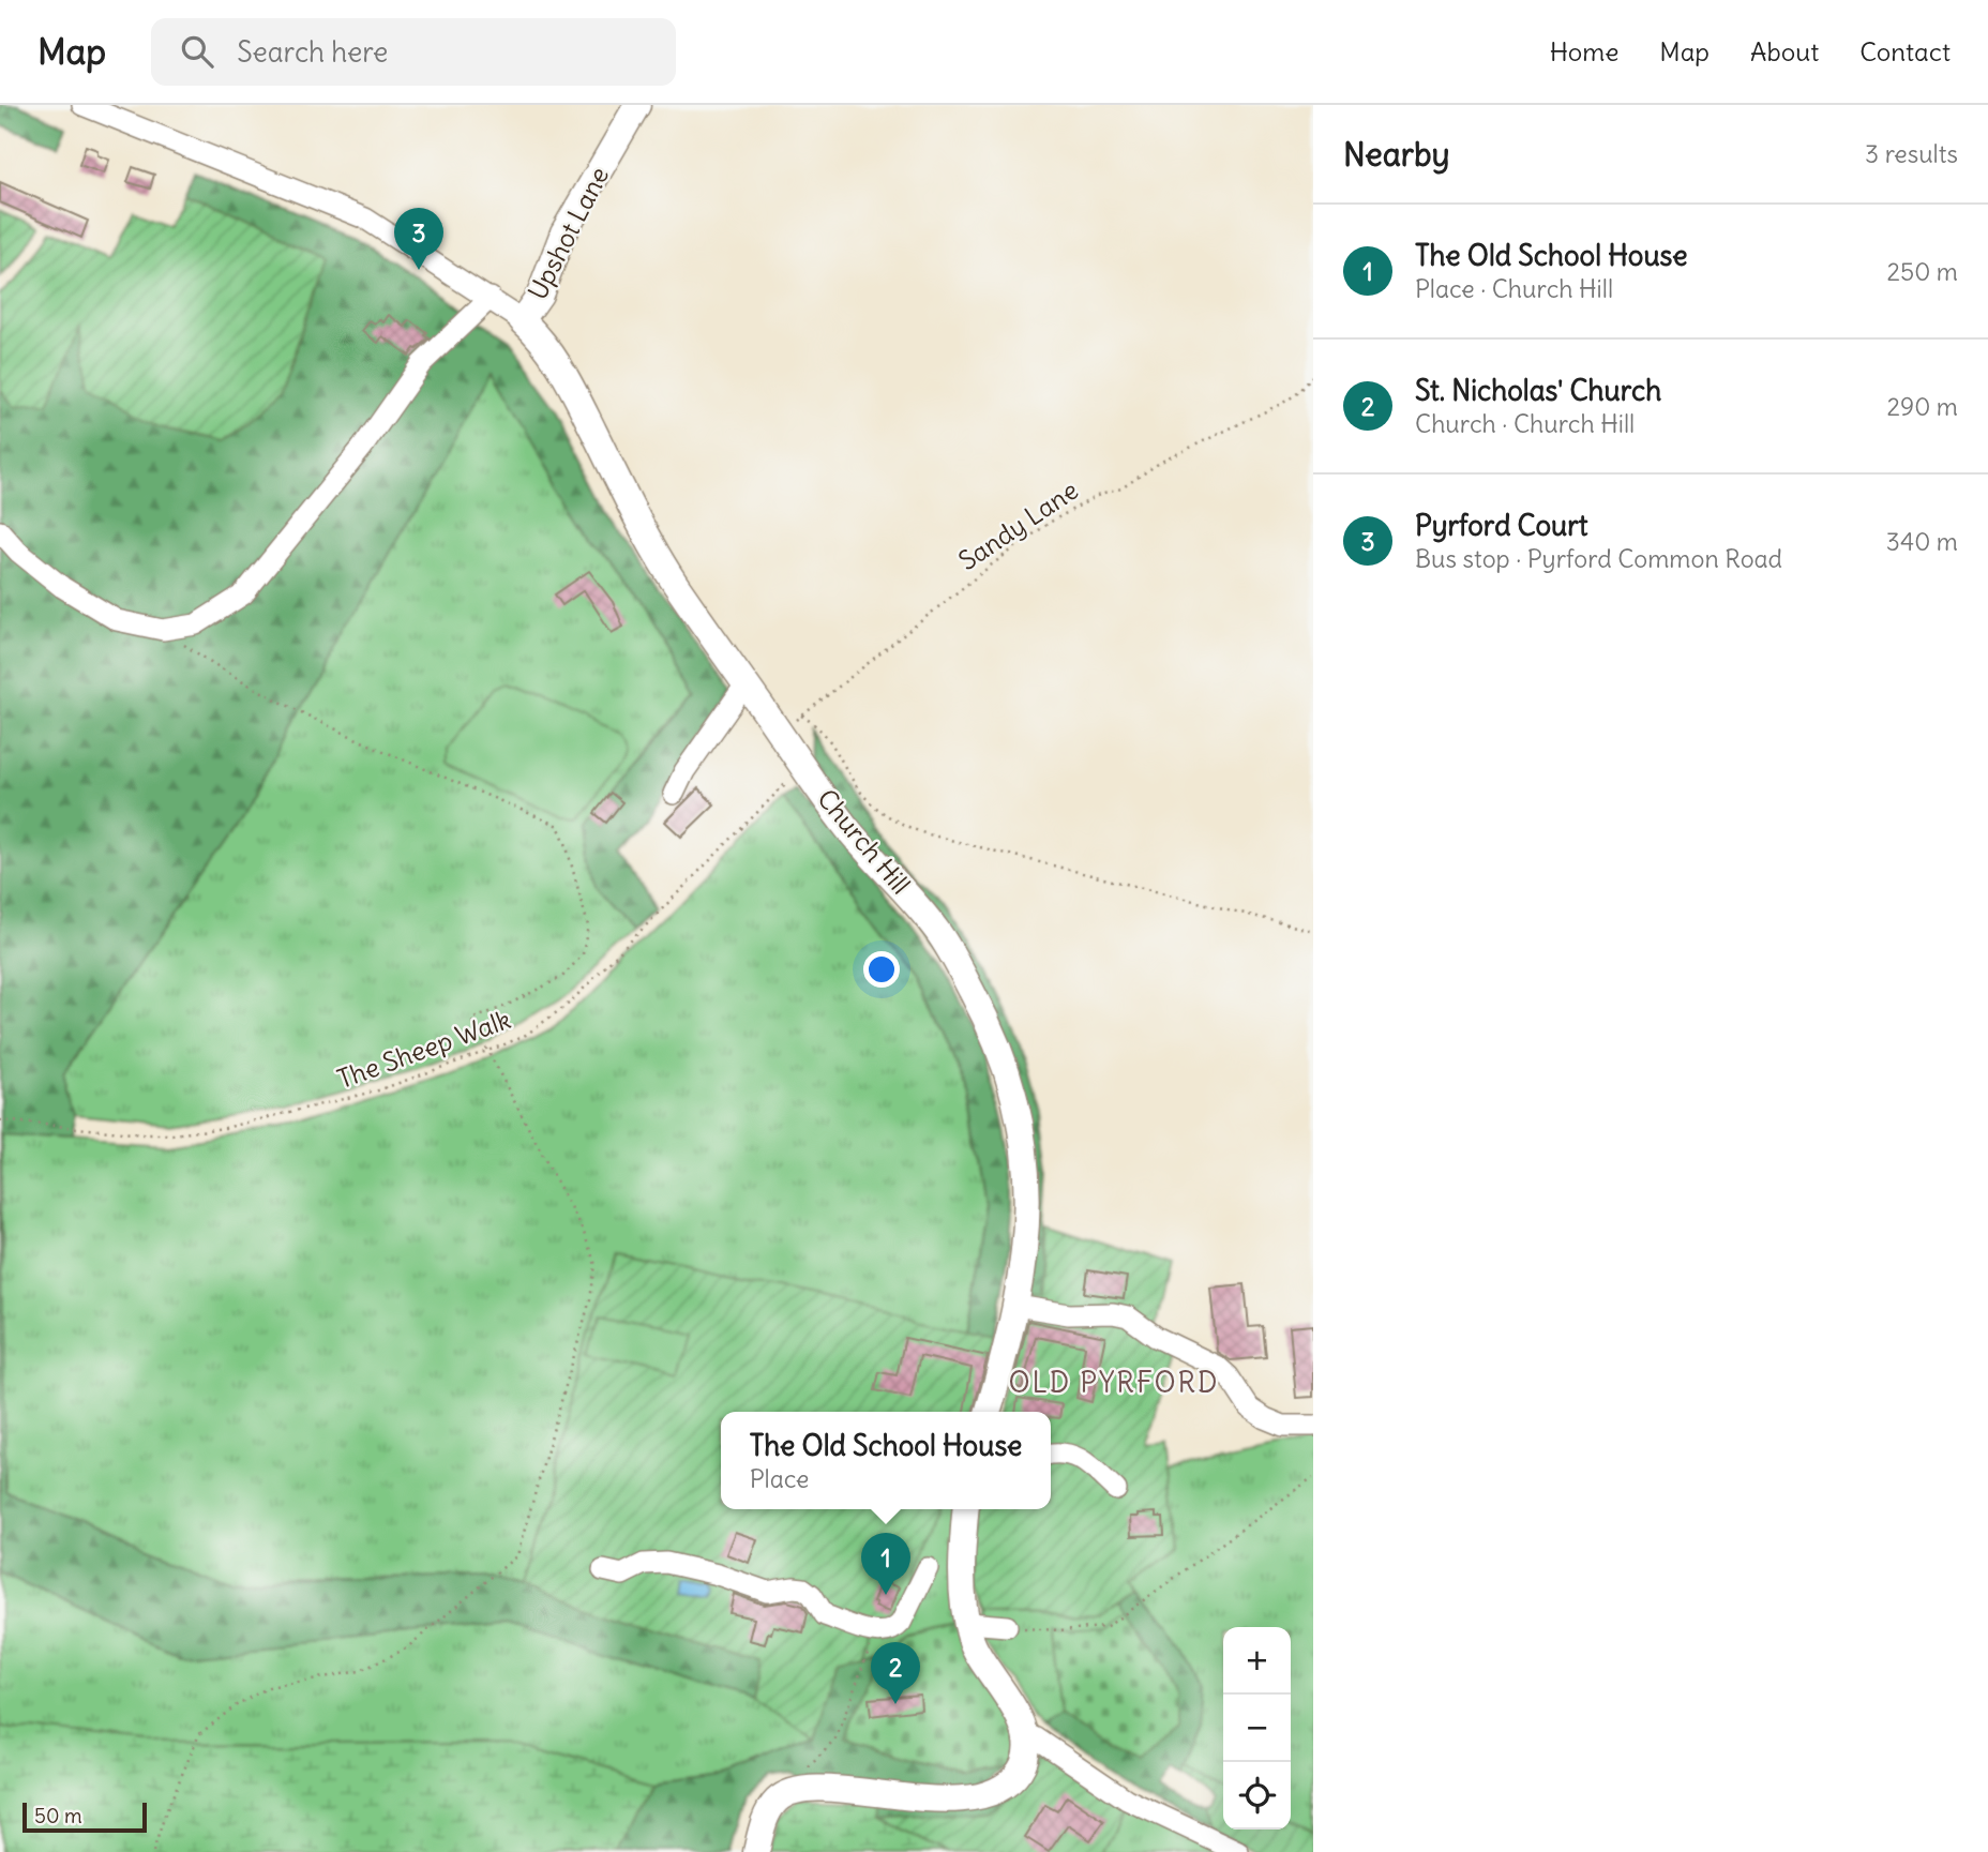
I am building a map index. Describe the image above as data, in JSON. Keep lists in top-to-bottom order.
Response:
{
  "streets": {
    "main road": ["Upshot Lane", "Church Hill"],
    "path": ["Sandy Lane", "The Sheep Walk"]
  },
  "crossings": [
    ["Upshot Lane", "Church Hill"],
    ["Church Hill", "The Sheep Walk"]
  ],
  "districts": ["OLD PYRFORD"],
  "scale_bar": "50 m",
  "page": {
    "header": "Map",
    "search": "Search here",
    "nav": [
      "Home",
      "Map",
      "About",
      "Contact"
    ],
    "heading": ["Nearby", "3 results"],
    "list": [
      {
        "mark": "1",
        "name": "The Old School House",
        "note": "Place · Church Hill",
        "value": "250 m"
      },
      {
        "mark": "2",
        "name": "St. Nicholas' Church",
        "note": "Church · Church Hill",
        "value": "290 m"
      },
      {
        "mark": "3",
        "name": "Pyrford Court",
        "note": "Bus stop · Pyrford Common Road",
        "value": "340 m"
      }
    ],
    "pins": ["3", "1", "2"],
    "popup": ["The Old School House", "Place"],
    "map_buttons": ["+", "−"],
    "scale": "50 m"
  }
}
